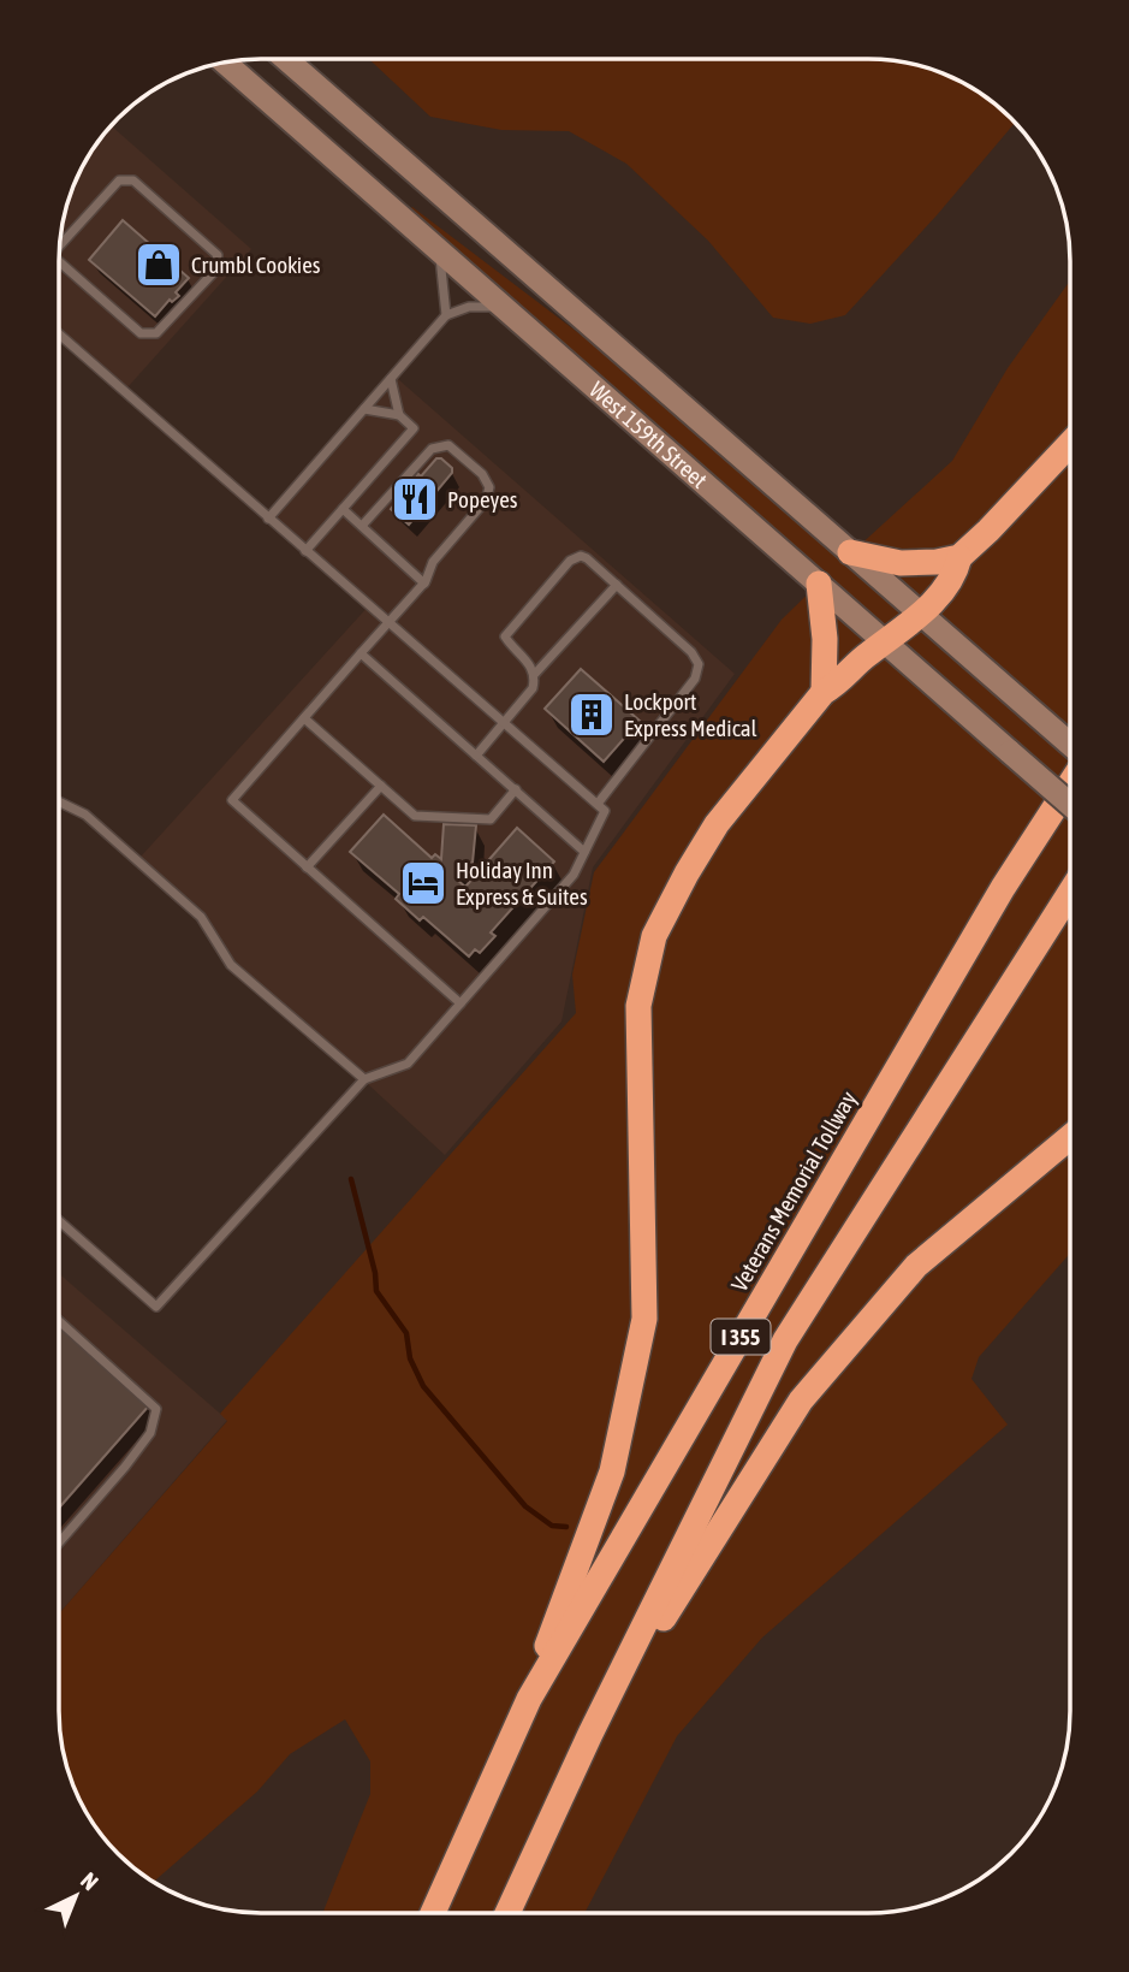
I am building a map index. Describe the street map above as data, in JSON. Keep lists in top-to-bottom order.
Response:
{
  "streets": {
    "highway": ["Veterans Memorial Tollway", "I 355"],
    "main road": ["West 159th Street"]
  },
  "places": {
    "shop": ["Crumbl Cookies"],
    "restaurant": ["Popeyes"],
    "building": ["Lockport Express Medical"],
    "hotel": ["Holiday Inn Express & Suites"]
  },
  "north": "top right"
}
